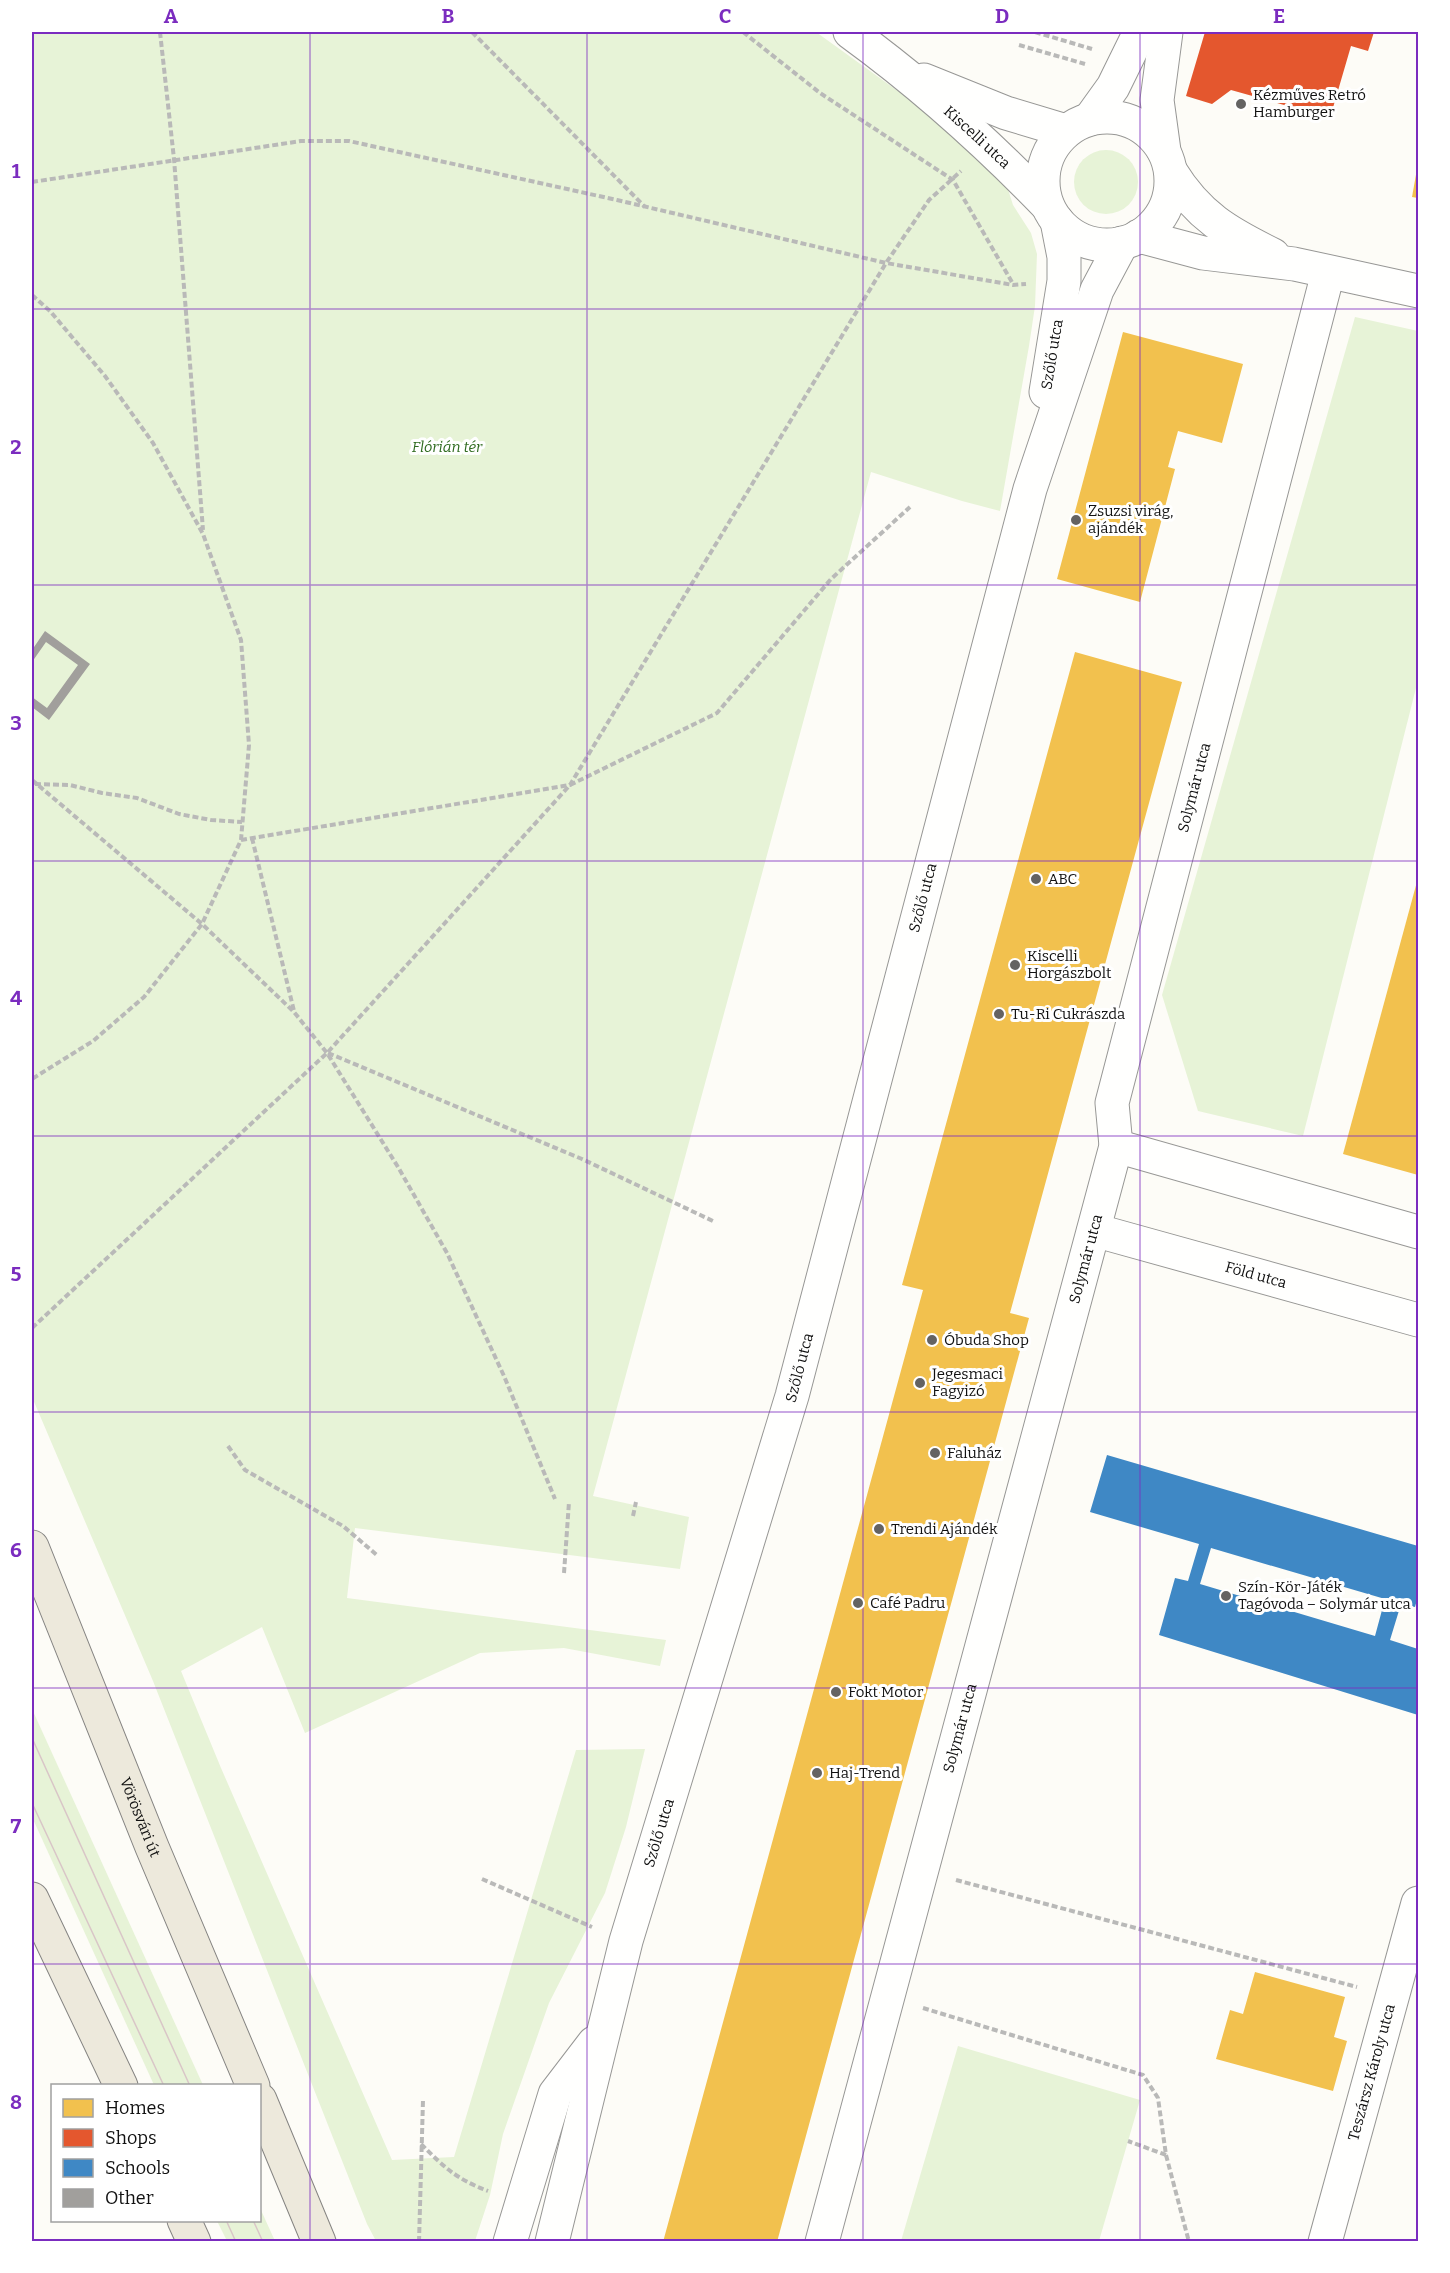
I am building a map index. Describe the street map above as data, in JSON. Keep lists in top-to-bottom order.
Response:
{
  "streets": {
    "main road": ["Vörösvári út"],
    "street": [
      "Kiscelli utca",
      "Szőlő utca",
      "Solymár utca",
      "Föld utca",
      "Teszársz Károly utca"
    ]
  },
  "crossings": [
    ["Kiscelli utca", "Szőlő utca"],
    ["Solymár utca", "Föld utca"]
  ],
  "parks": ["Flórián tér"],
  "places": [
    "Kézműves Retró Hamburger",
    "Zsuzsi virág, ajándék",
    "ABC",
    "Kiscelli Horgászbolt",
    "Tu-Ri Cukrászda",
    "Óbuda Shop",
    "Jegesmaci Fagyizó",
    "Faluház",
    "Trendi Ajándék",
    "Szín-Kör-Játék Tagóvoda – Solymár utca",
    "Café Padru",
    "Fokt Motor",
    "Haj-Trend"
  ],
  "legend": [
    "Homes",
    "Shops",
    "Schools",
    "Other"
  ],
  "grid": {
    "columns": [
      "A",
      "B",
      "C",
      "D",
      "E"
    ],
    "rows": [
      "1",
      "2",
      "3",
      "4",
      "5",
      "6",
      "7",
      "8"
    ]
  }
}
